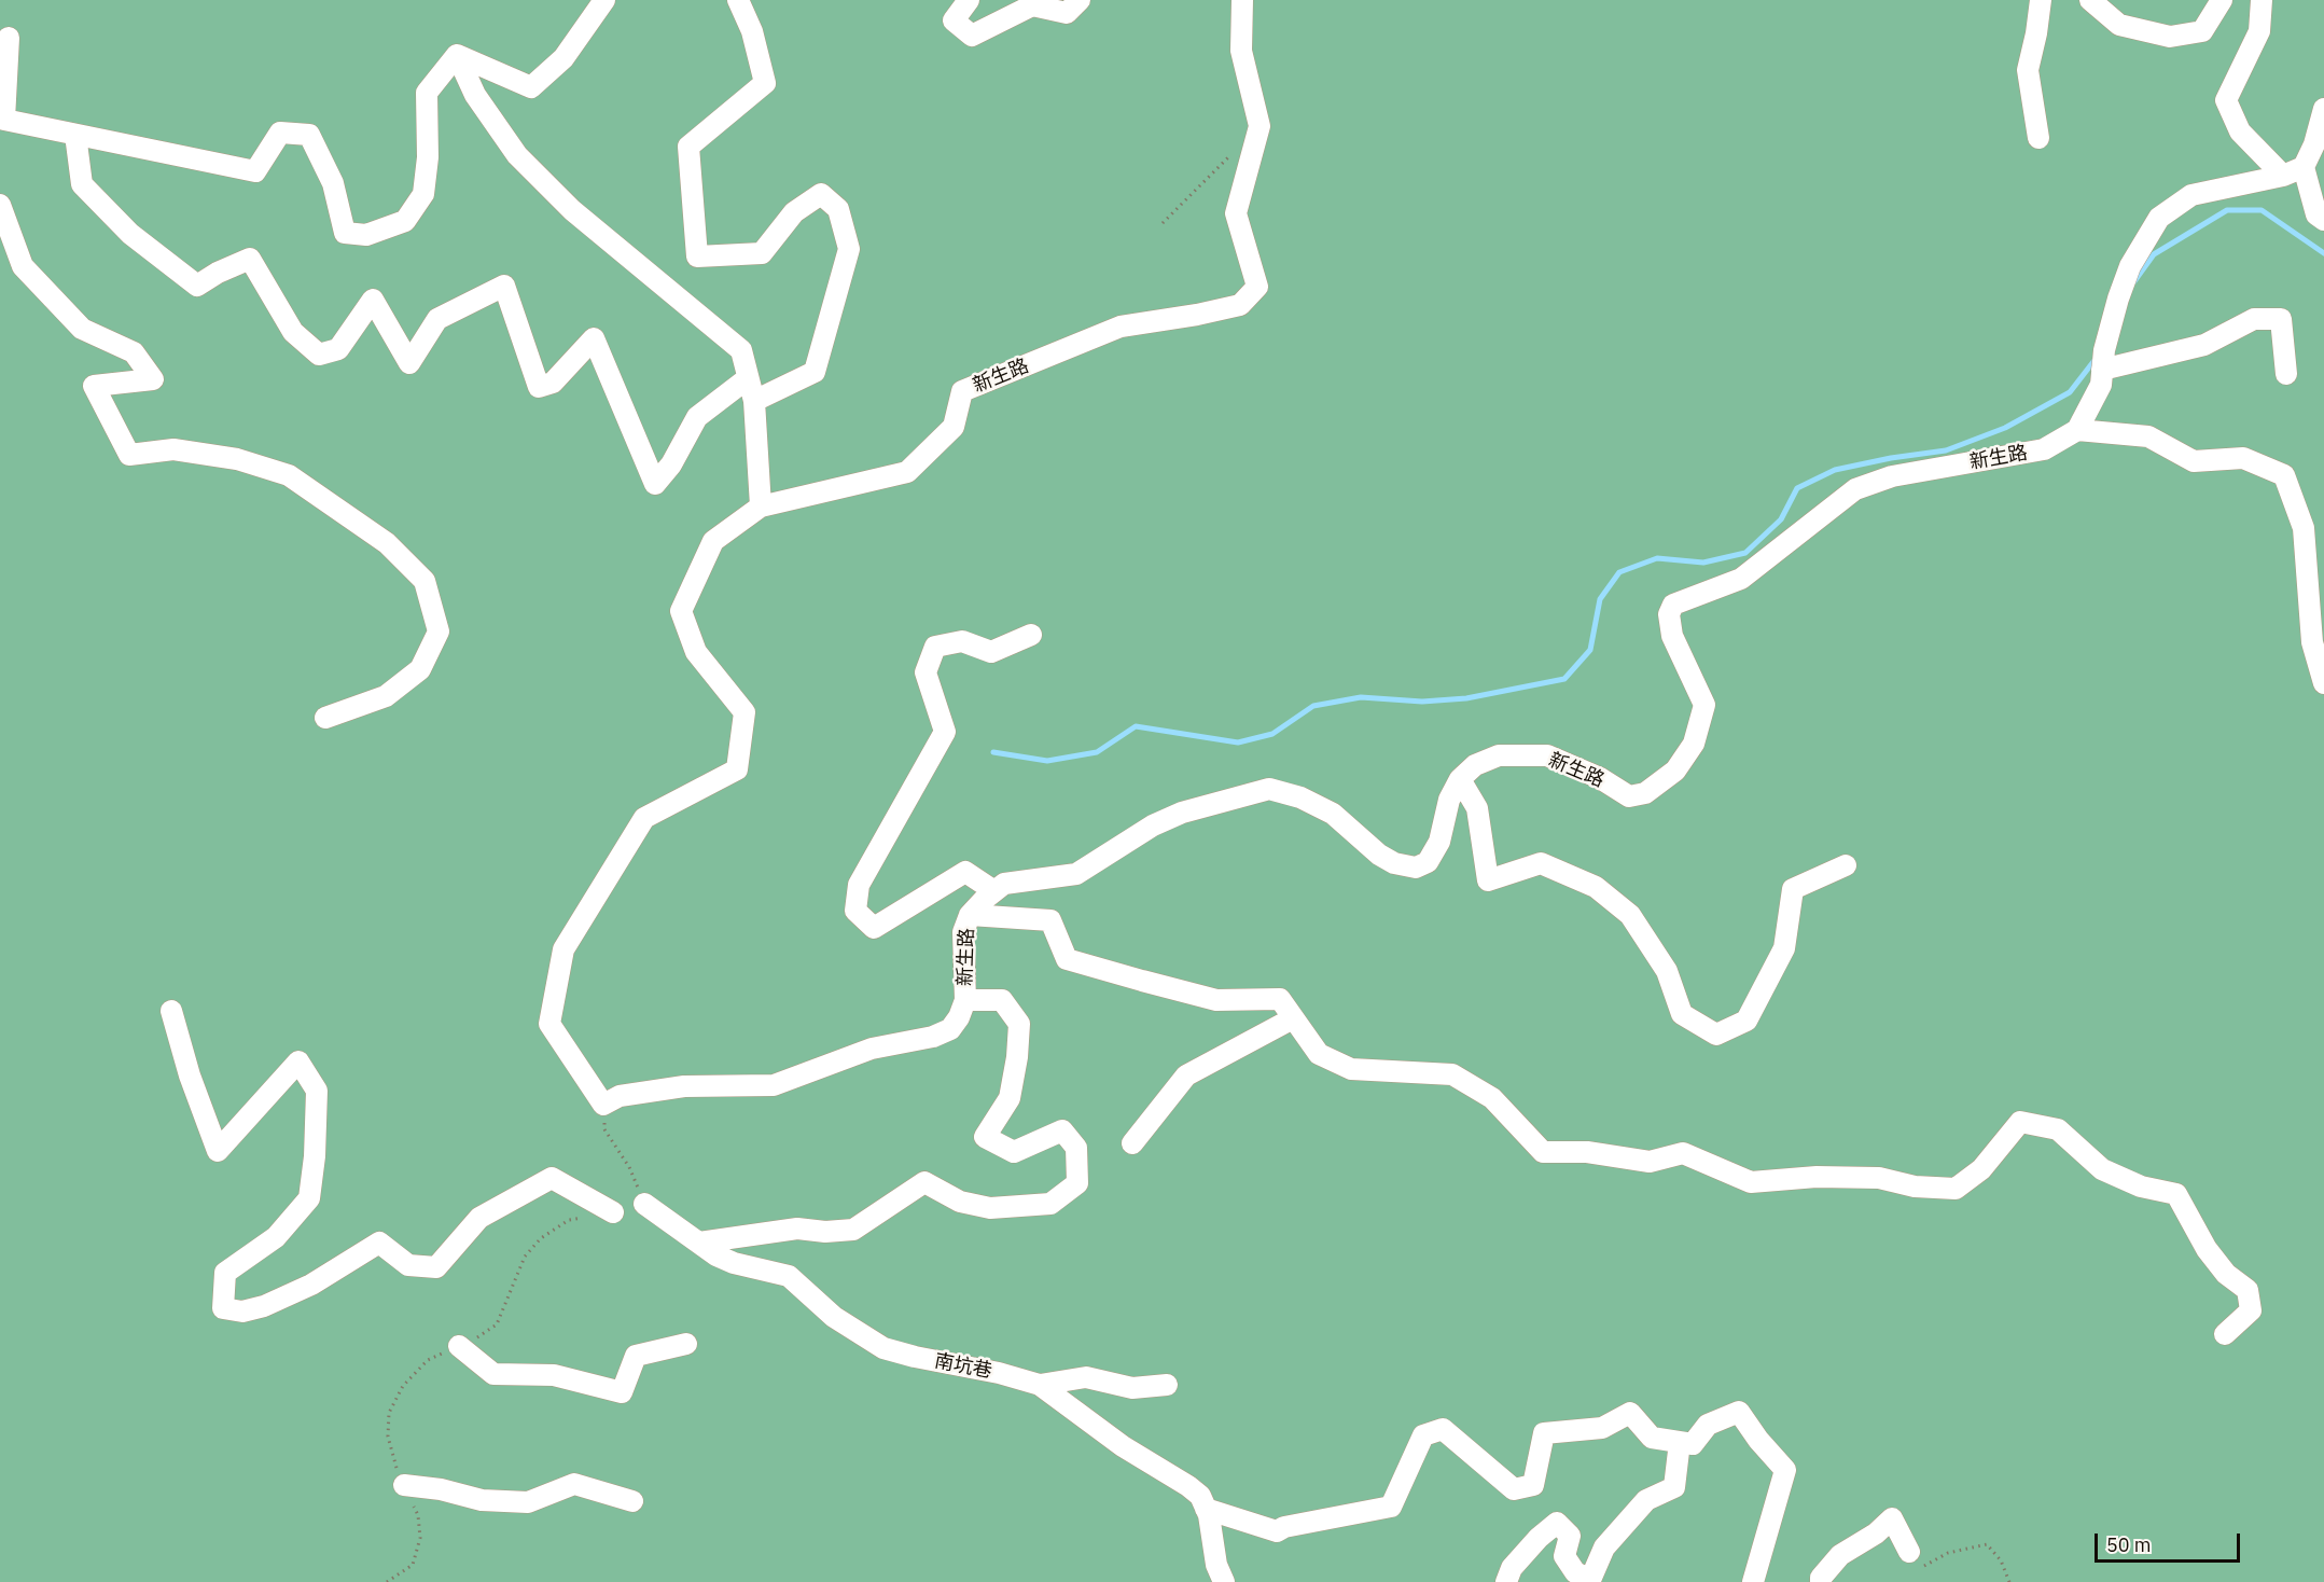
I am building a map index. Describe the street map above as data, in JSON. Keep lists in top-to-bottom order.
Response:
{
  "streets": {
    "street": ["新生路", "南坑巷"]
  },
  "scale_bar": "50 m"
}
